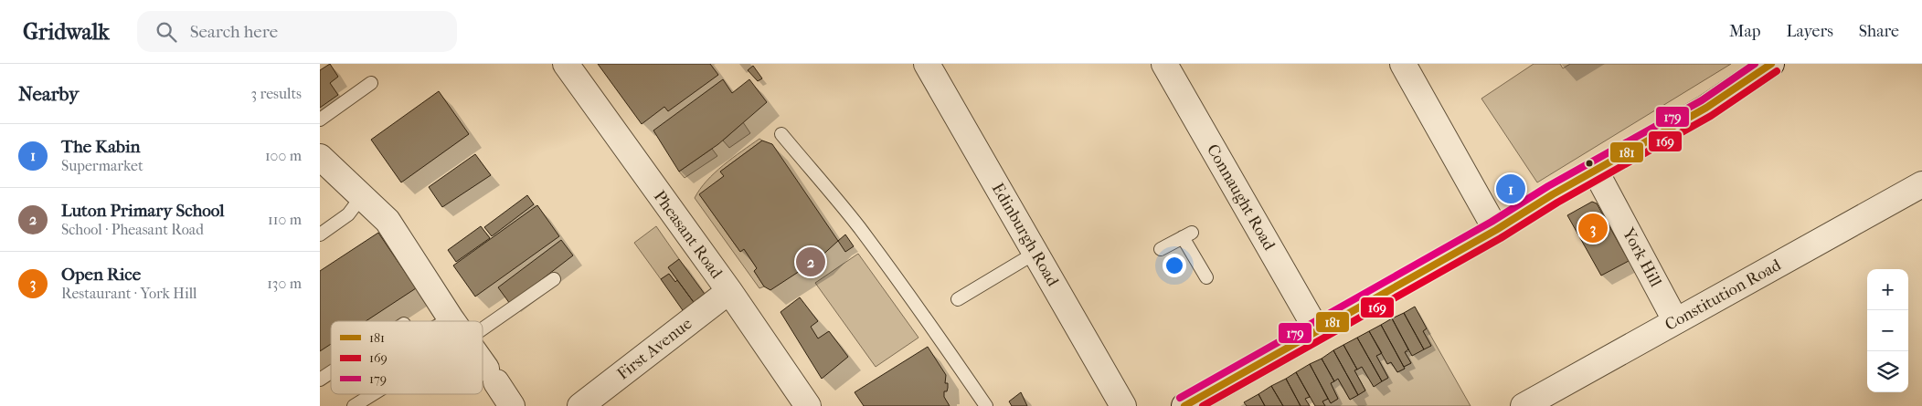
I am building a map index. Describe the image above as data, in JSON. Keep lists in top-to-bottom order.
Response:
{
  "streets": {
    "street": [
      "Connaught Road",
      "Pheasant Road",
      "Edinburgh Road",
      "York Hill",
      "Constitution Road",
      "First Avenue"
    ]
  },
  "crossings": [
    ["Pheasant Road", "First Avenue"],
    ["York Hill", "Constitution Road"]
  ],
  "lines": ["transit line 181", "transit line 179", "transit line 169"],
  "legend": ["181", "169", "179"],
  "page": {
    "header": "Gridwalk",
    "search": "Search here",
    "nav": ["Map", "Layers", "Share"],
    "heading": ["Nearby", "3 results"],
    "list": [
      {
        "mark": "1",
        "name": "The Kabin",
        "note": "Supermarket",
        "value": "100 m"
      },
      {
        "mark": "2",
        "name": "Luton Primary School",
        "note": "School · Pheasant Road",
        "value": "110 m"
      },
      {
        "mark": "3",
        "name": "Open Rice",
        "note": "Restaurant · York Hill",
        "value": "130 m"
      }
    ],
    "pins": ["1", "3", "2"],
    "map_buttons": ["+", "−"]
  }
}
